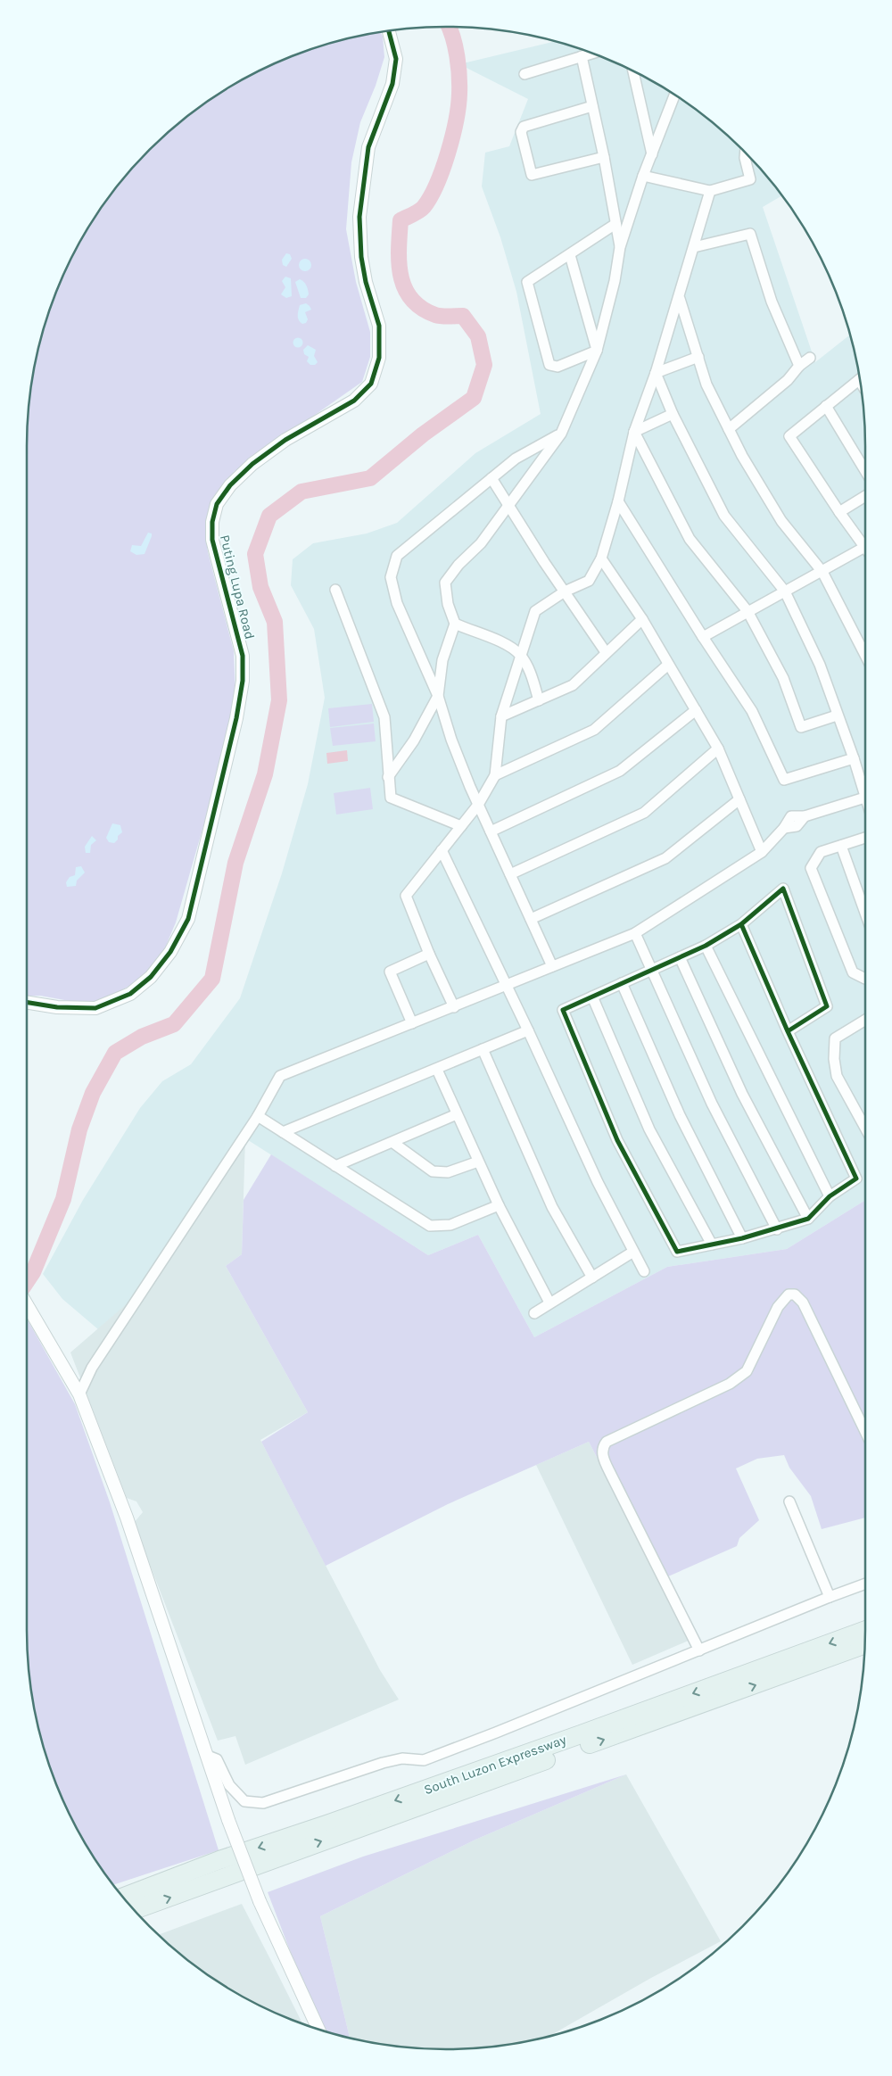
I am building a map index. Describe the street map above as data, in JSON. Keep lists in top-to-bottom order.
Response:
{
  "streets": {
    "highway": ["South Luzon Expressway"],
    "street": ["Puting Lupa Road"]
  }
}
